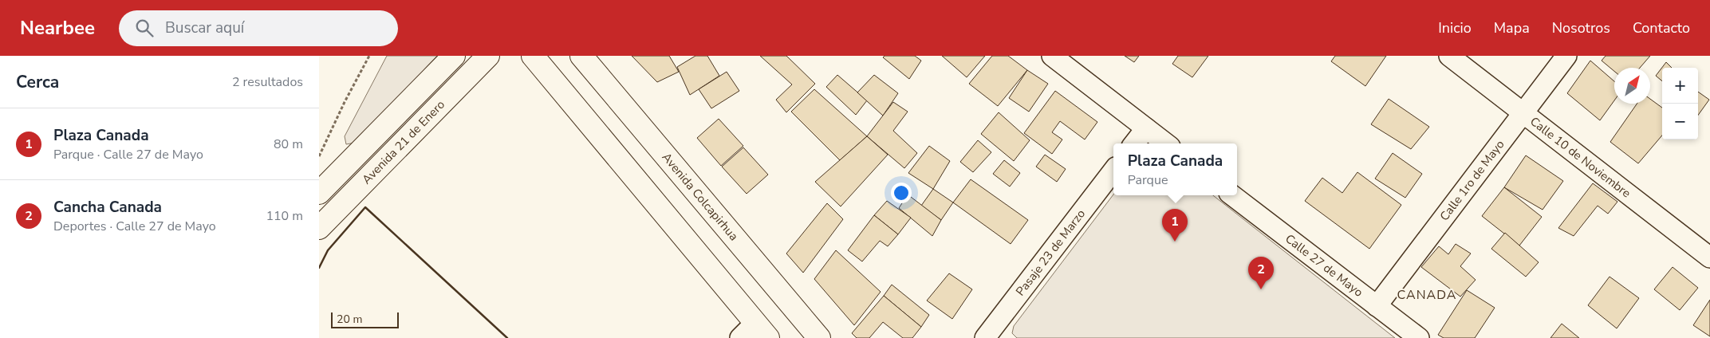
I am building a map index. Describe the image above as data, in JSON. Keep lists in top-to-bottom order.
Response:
{
  "streets": {
    "main road": ["Avenida 21 de Enero", "Avenida Colcapirhua"],
    "street": [
      "Calle 10 de Noviembre",
      "Calle 1ro de Mayo",
      "Pasaje 23 de Marzo",
      "Calle 27 de Mayo"
    ]
  },
  "crossings": [
    ["Calle 10 de Noviembre", "Calle 1ro de Mayo"],
    ["Calle 1ro de Mayo", "Calle 27 de Mayo"]
  ],
  "districts": ["CANADA"],
  "scale_bar": "20 m",
  "north": "top right",
  "page": {
    "header": "Nearbee",
    "search": "Buscar aquí",
    "nav": [
      "Inicio",
      "Mapa",
      "Nosotros",
      "Contacto"
    ],
    "heading": ["Cerca", "2 resultados"],
    "map_buttons": ["+", "−"],
    "list": [
      {
        "mark": "1",
        "name": "Plaza Canada",
        "note": "Parque · Calle 27 de Mayo",
        "value": "80 m"
      },
      {
        "mark": "2",
        "name": "Cancha Canada",
        "note": "Deportes · Calle 27 de Mayo",
        "value": "110 m"
      }
    ],
    "popup": ["Plaza Canada", "Parque"],
    "pins": ["1", "2"],
    "scale": "20 m"
  }
}
